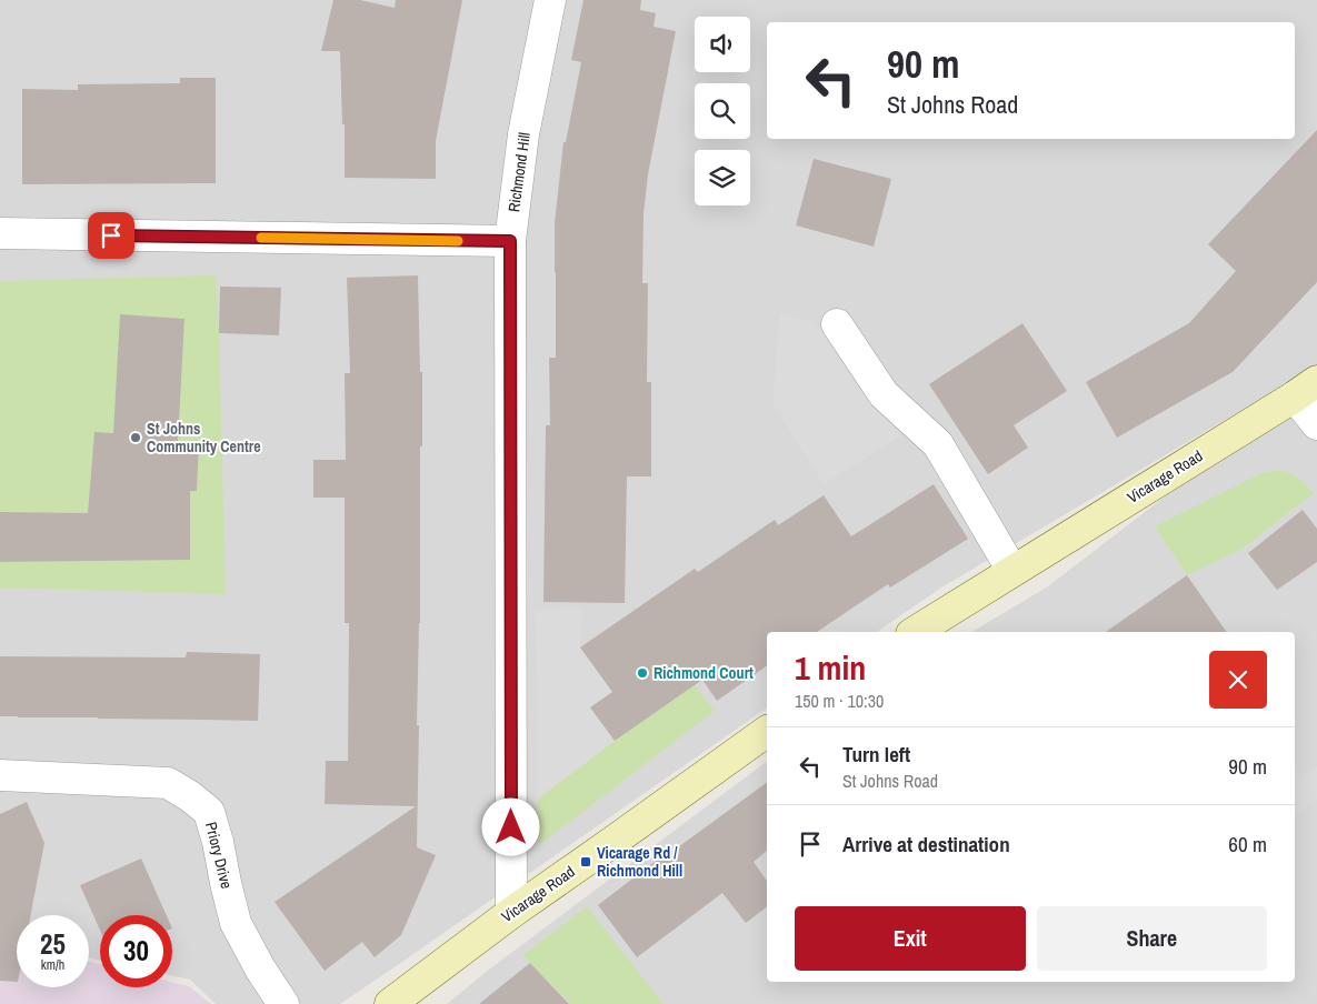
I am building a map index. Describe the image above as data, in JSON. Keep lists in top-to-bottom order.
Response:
{
  "streets": {
    "main road": ["Vicarage Road"],
    "street": ["Richmond Hill", "Priory Drive"]
  },
  "crossings": [
    ["Richmond Hill", "Vicarage Road"]
  ],
  "places": {
    "other": ["St Johns Community Centre", "Richmond Court"],
    "transit": ["Vicarage Rd / Richmond Hill"]
  },
  "page": {
    "turn": ["90 m", "St Johns Road"],
    "heading": ["1 min", "150 m · 10:30"],
    "list": [
      {
        "name": "Turn left",
        "note": "St Johns Road",
        "value": "90 m"
      },
      {
        "name": "Arrive at destination",
        "value": "60 m"
      }
    ],
    "buttons": ["Exit", "Share"],
    "speed": "25 km/h",
    "limit": "30"
  }
}
